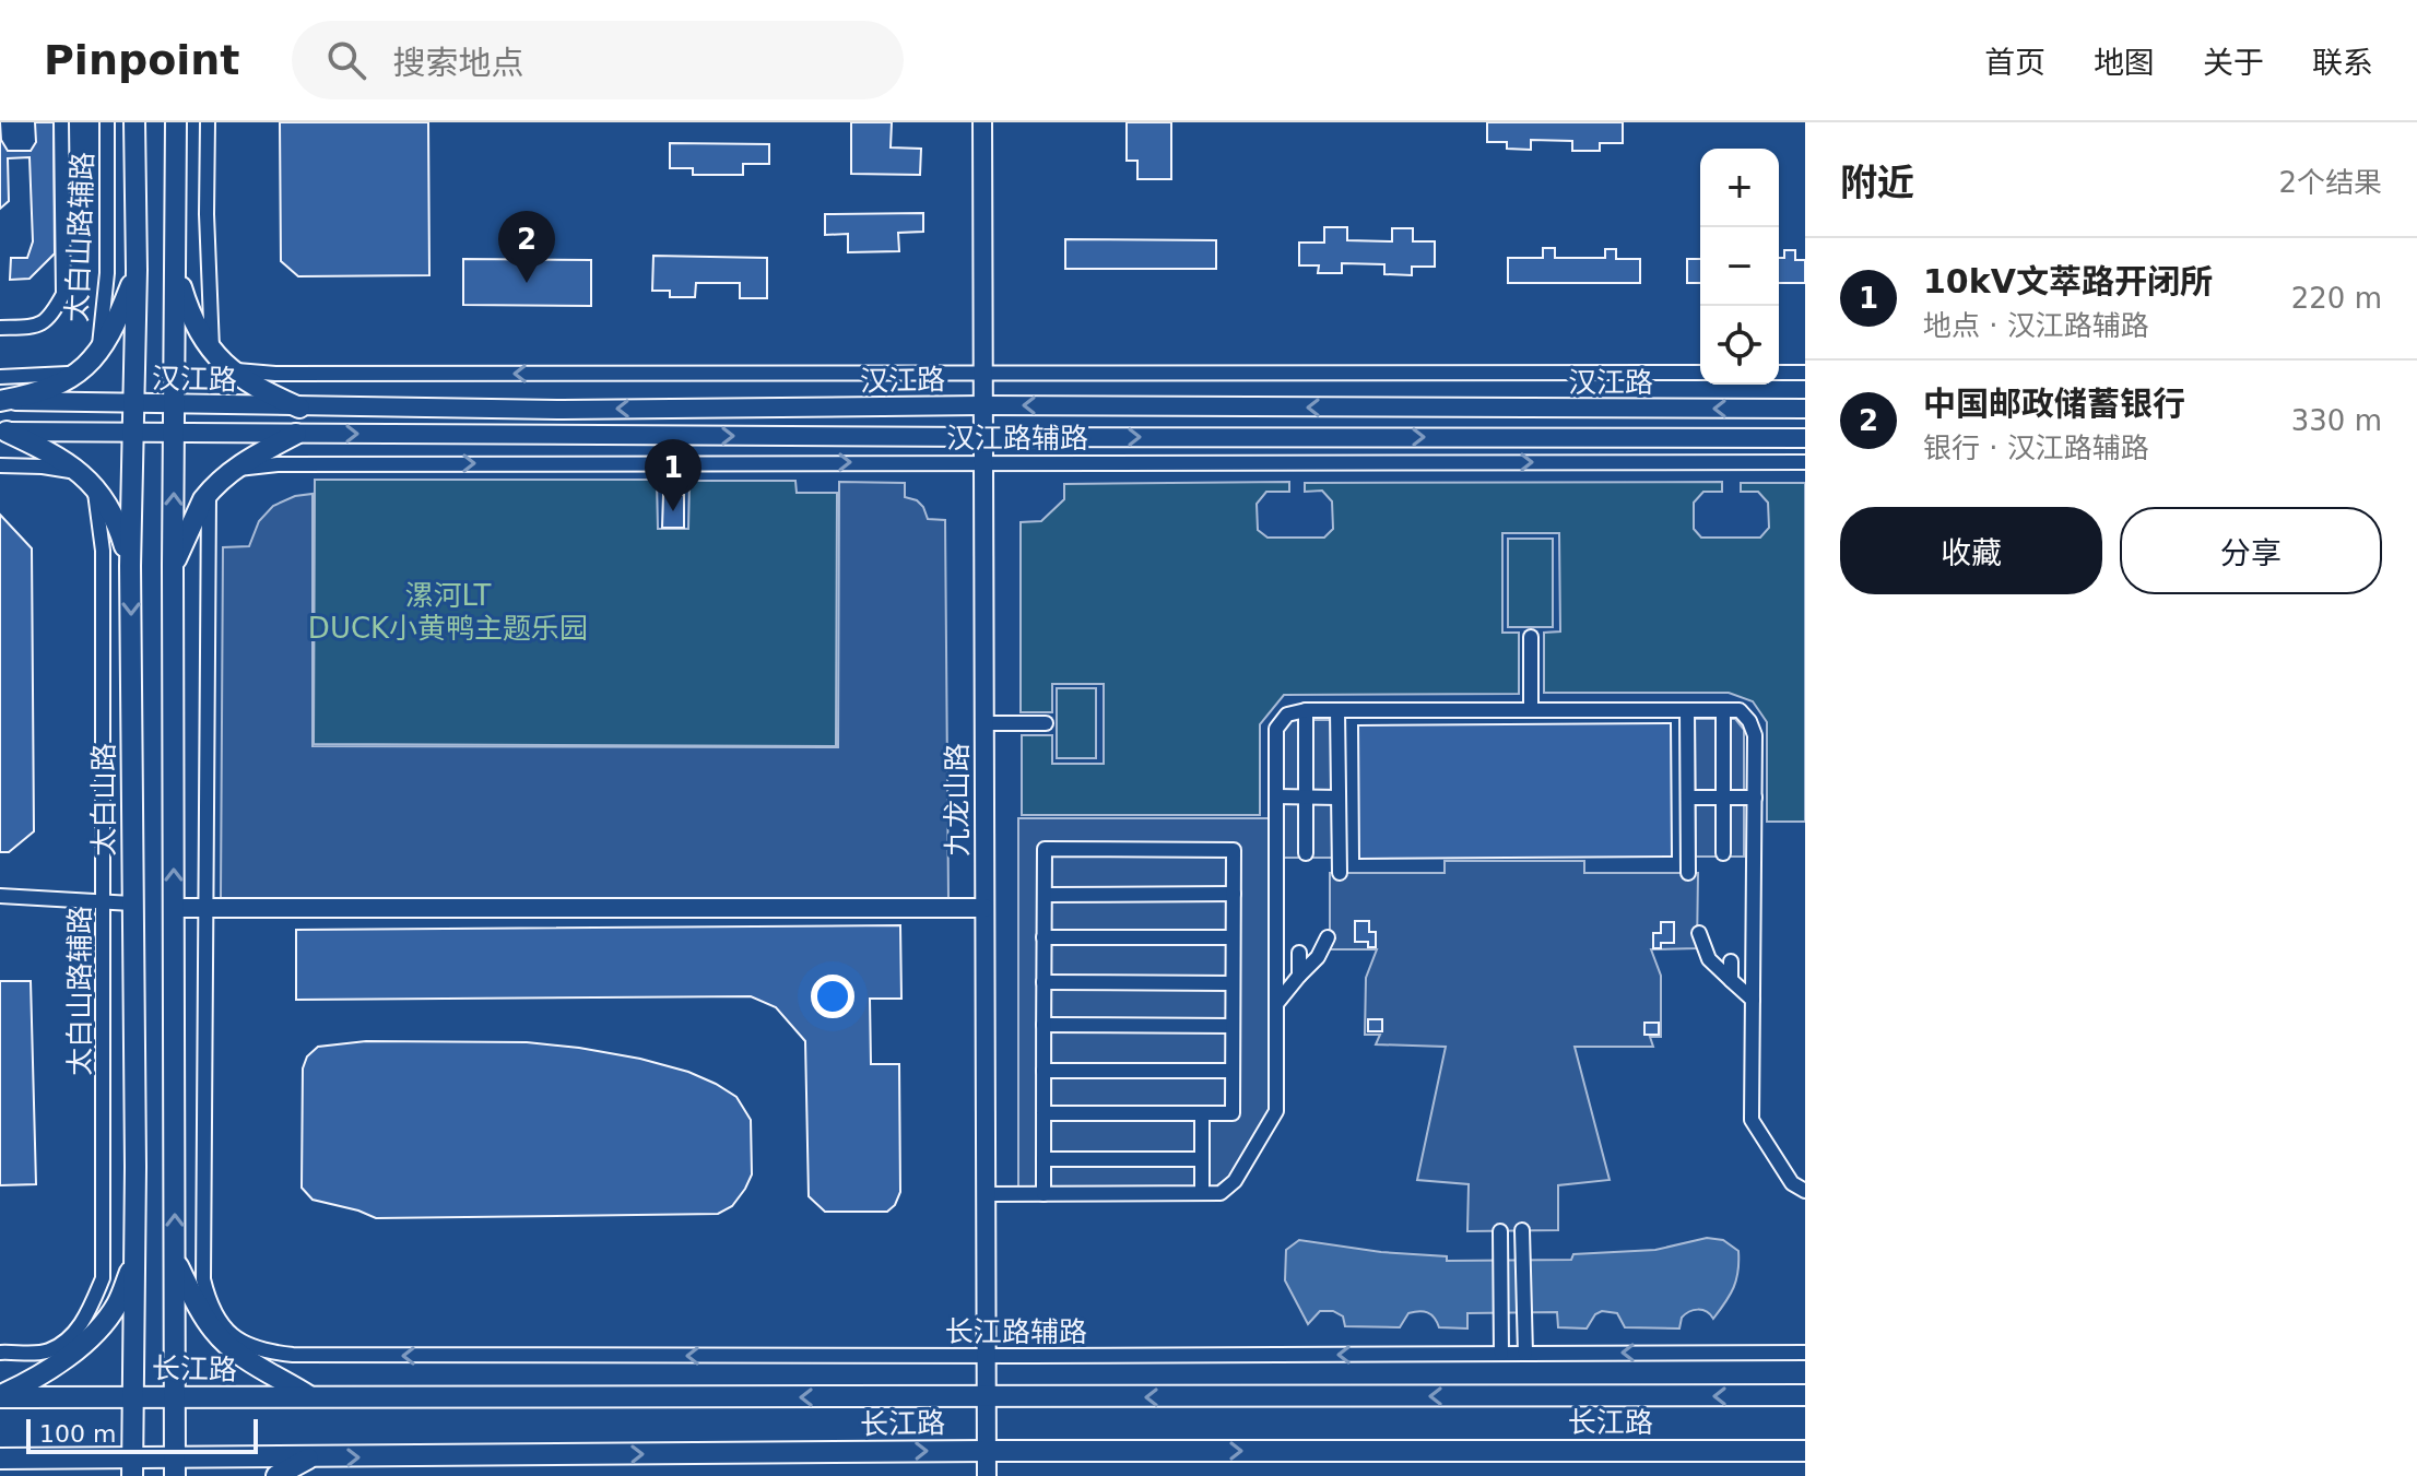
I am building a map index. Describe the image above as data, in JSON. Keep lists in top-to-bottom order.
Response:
{
  "streets": {
    "main road": ["太白山路", "长江路"],
    "street": [
      "太白山路辅路",
      "汉江路",
      "汉江路辅路",
      "九龙山路",
      "长江路辅路"
    ]
  },
  "crossings": [
    ["汉江路", "太白山路"],
    ["汉江路", "九龙山路"],
    ["汉江路辅路", "九龙山路"],
    ["太白山路", "长江路"],
    ["九龙山路", "长江路辅路"],
    ["九龙山路", "长江路"]
  ],
  "one_way": ["长江路辅路"],
  "parks": ["漯河LT DUCK小黄鸭主题乐园"],
  "scale_bar": "100 m",
  "page": {
    "header": "Pinpoint",
    "search": "搜索地点",
    "nav": [
      "首页",
      "地图",
      "关于",
      "联系"
    ],
    "heading": ["附近", "2个结果"],
    "map_buttons": ["+", "−"],
    "pins": ["2", "1"],
    "list": [
      {
        "mark": "1",
        "name": "10kV文萃路开闭所",
        "note": "地点 · 汉江路辅路",
        "value": "220 m"
      },
      {
        "mark": "2",
        "name": "中国邮政储蓄银行",
        "note": "银行 · 汉江路辅路",
        "value": "330 m"
      }
    ],
    "buttons": ["收藏", "分享"],
    "scale": "100 m"
  }
}
